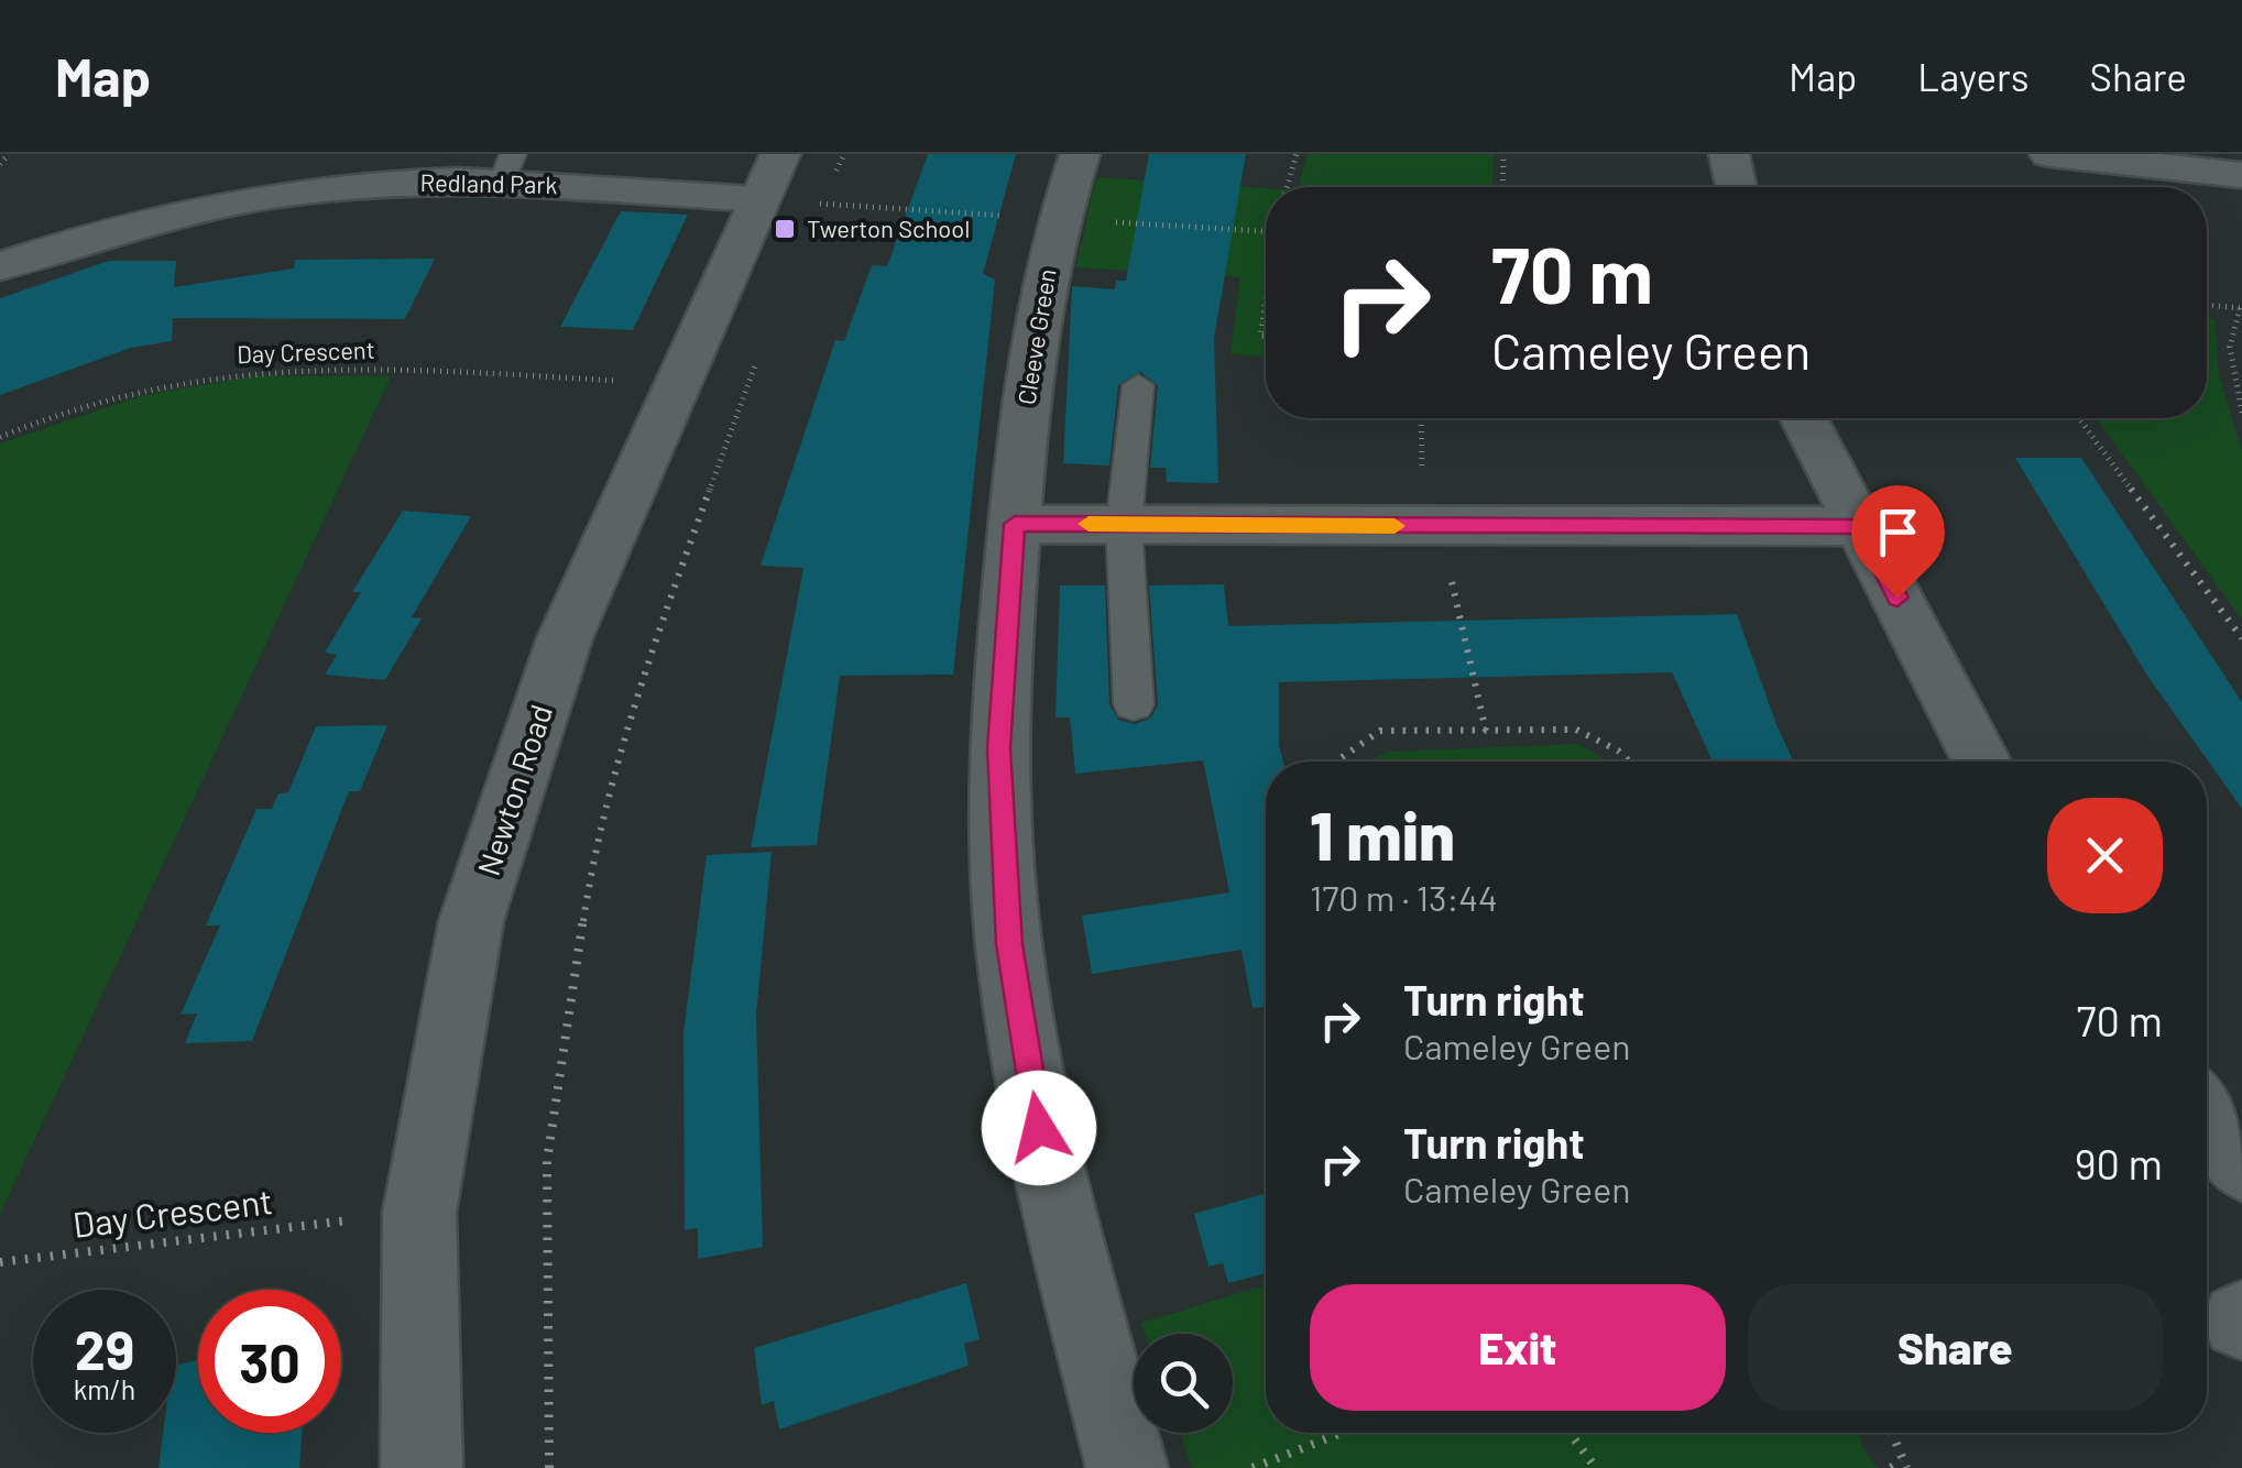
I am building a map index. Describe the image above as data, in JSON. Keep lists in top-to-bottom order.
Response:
{
  "streets": {
    "street": ["Redland Park", "Cleeve Green", "Newton Road"],
    "path": ["Day Crescent"]
  },
  "crossings": [
    ["Redland Park", "Newton Road"],
    ["Day Crescent", "Newton Road"]
  ],
  "places": {
    "transit": ["Twerton School"]
  },
  "page": {
    "header": "Map",
    "nav": ["Map", "Layers", "Share"],
    "turn": ["70 m", "Cameley Green"],
    "heading": ["1 min", "170 m · 13:44"],
    "list": [
      {
        "name": "Turn right",
        "note": "Cameley Green",
        "value": "70 m"
      },
      {
        "name": "Turn right",
        "note": "Cameley Green",
        "value": "90 m"
      }
    ],
    "buttons": ["Exit", "Share"],
    "speed": "29 km/h",
    "limit": "30"
  }
}
